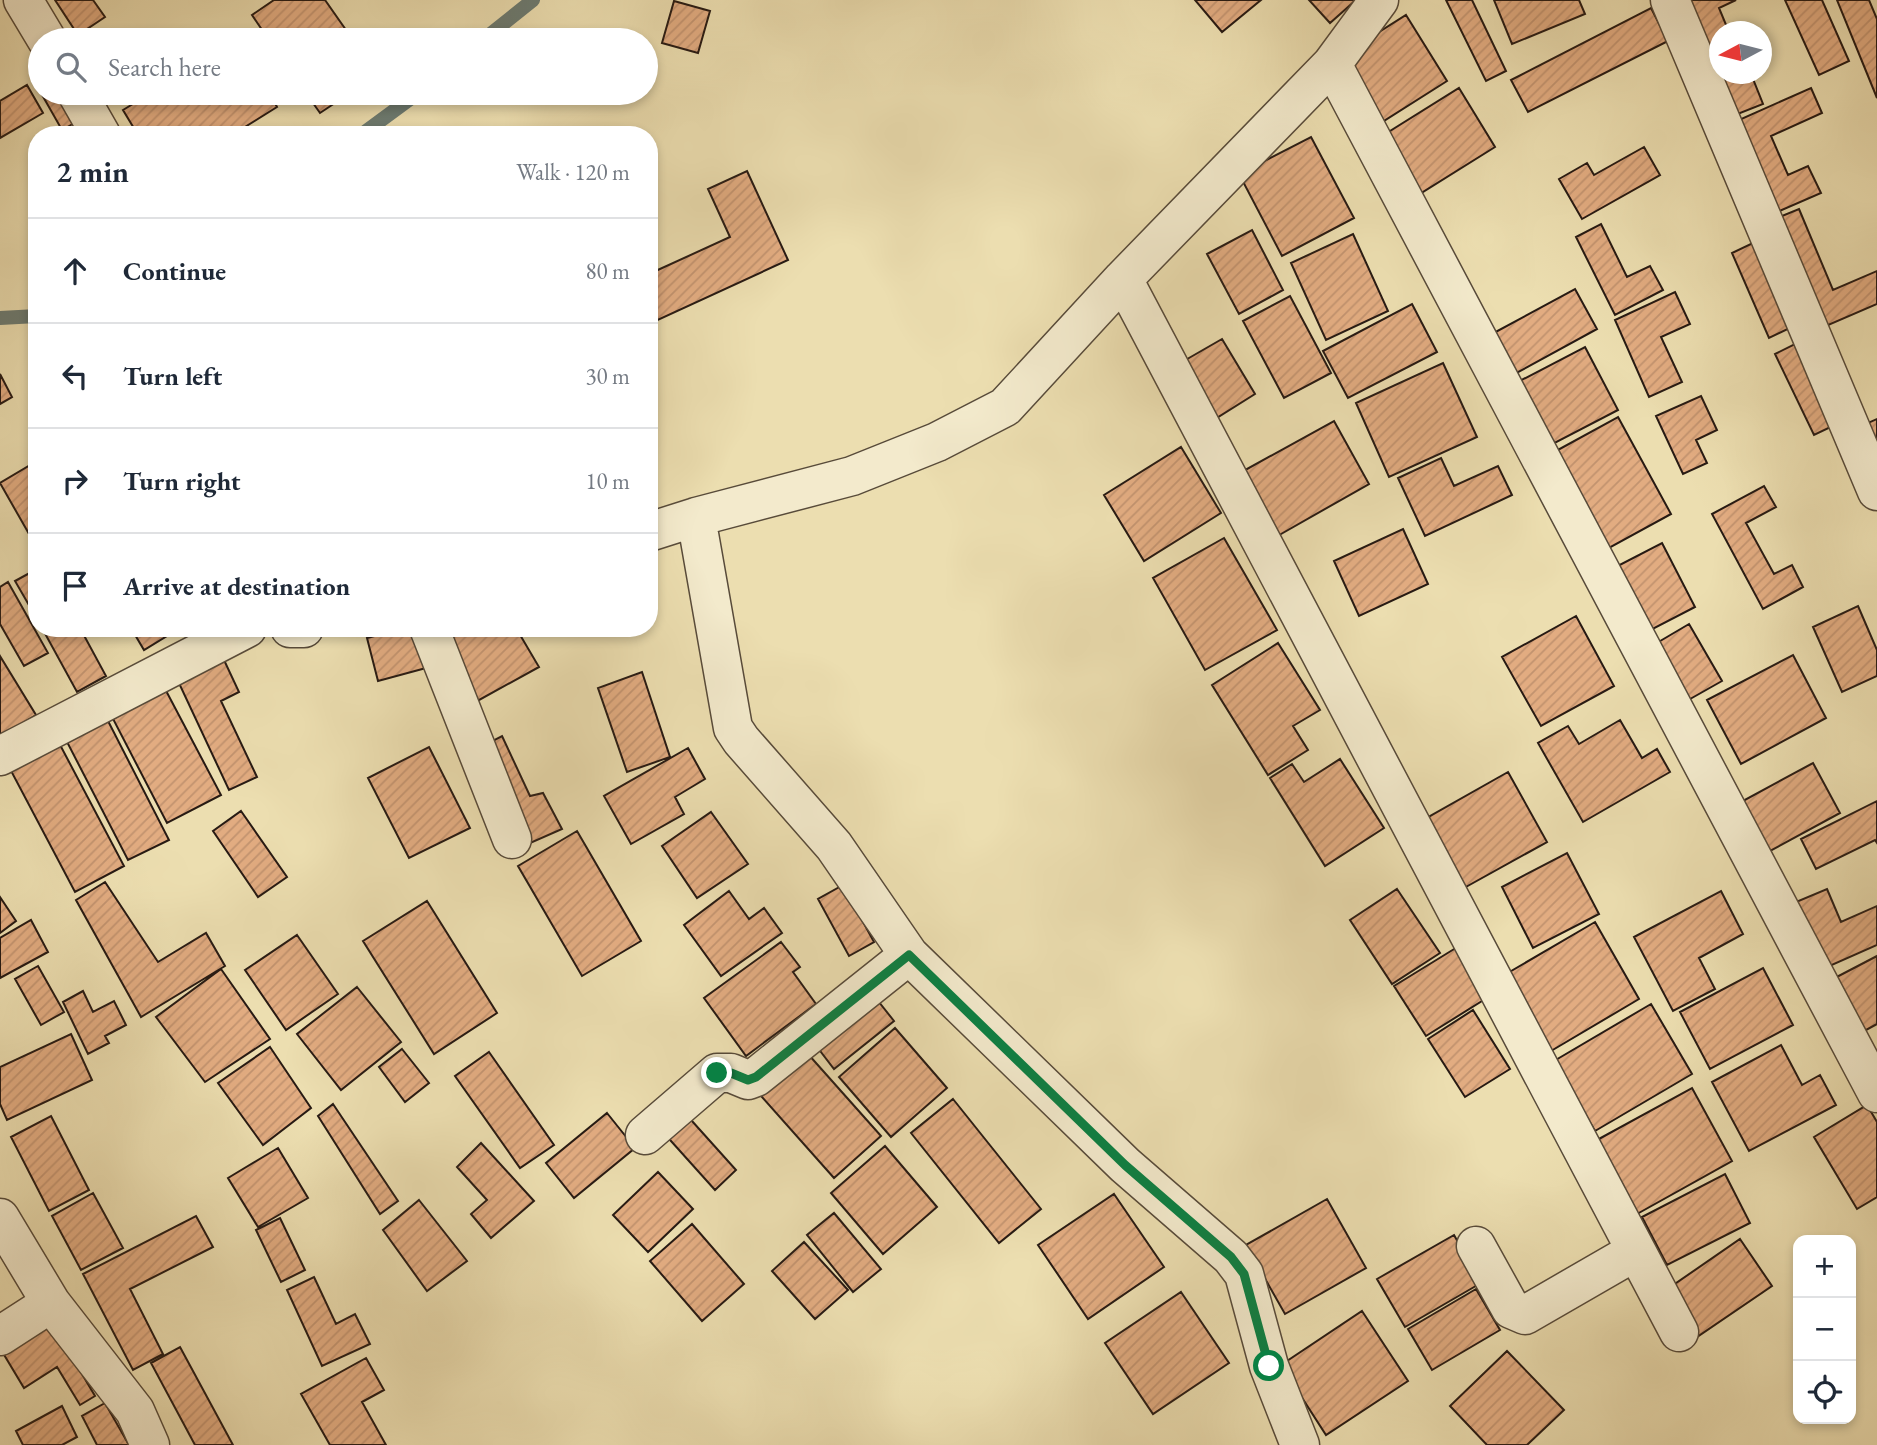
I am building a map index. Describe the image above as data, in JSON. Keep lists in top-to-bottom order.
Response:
{
  "north": "left",
  "page": {
    "search": "Search here",
    "heading": ["2 min", "Walk · 120 m"],
    "list": [
      ["Continue", "80 m"],
      ["Turn left", "30 m"],
      ["Turn right", "10 m"],
      "Arrive at destination"
    ],
    "map_buttons": ["+", "−"]
  }
}
